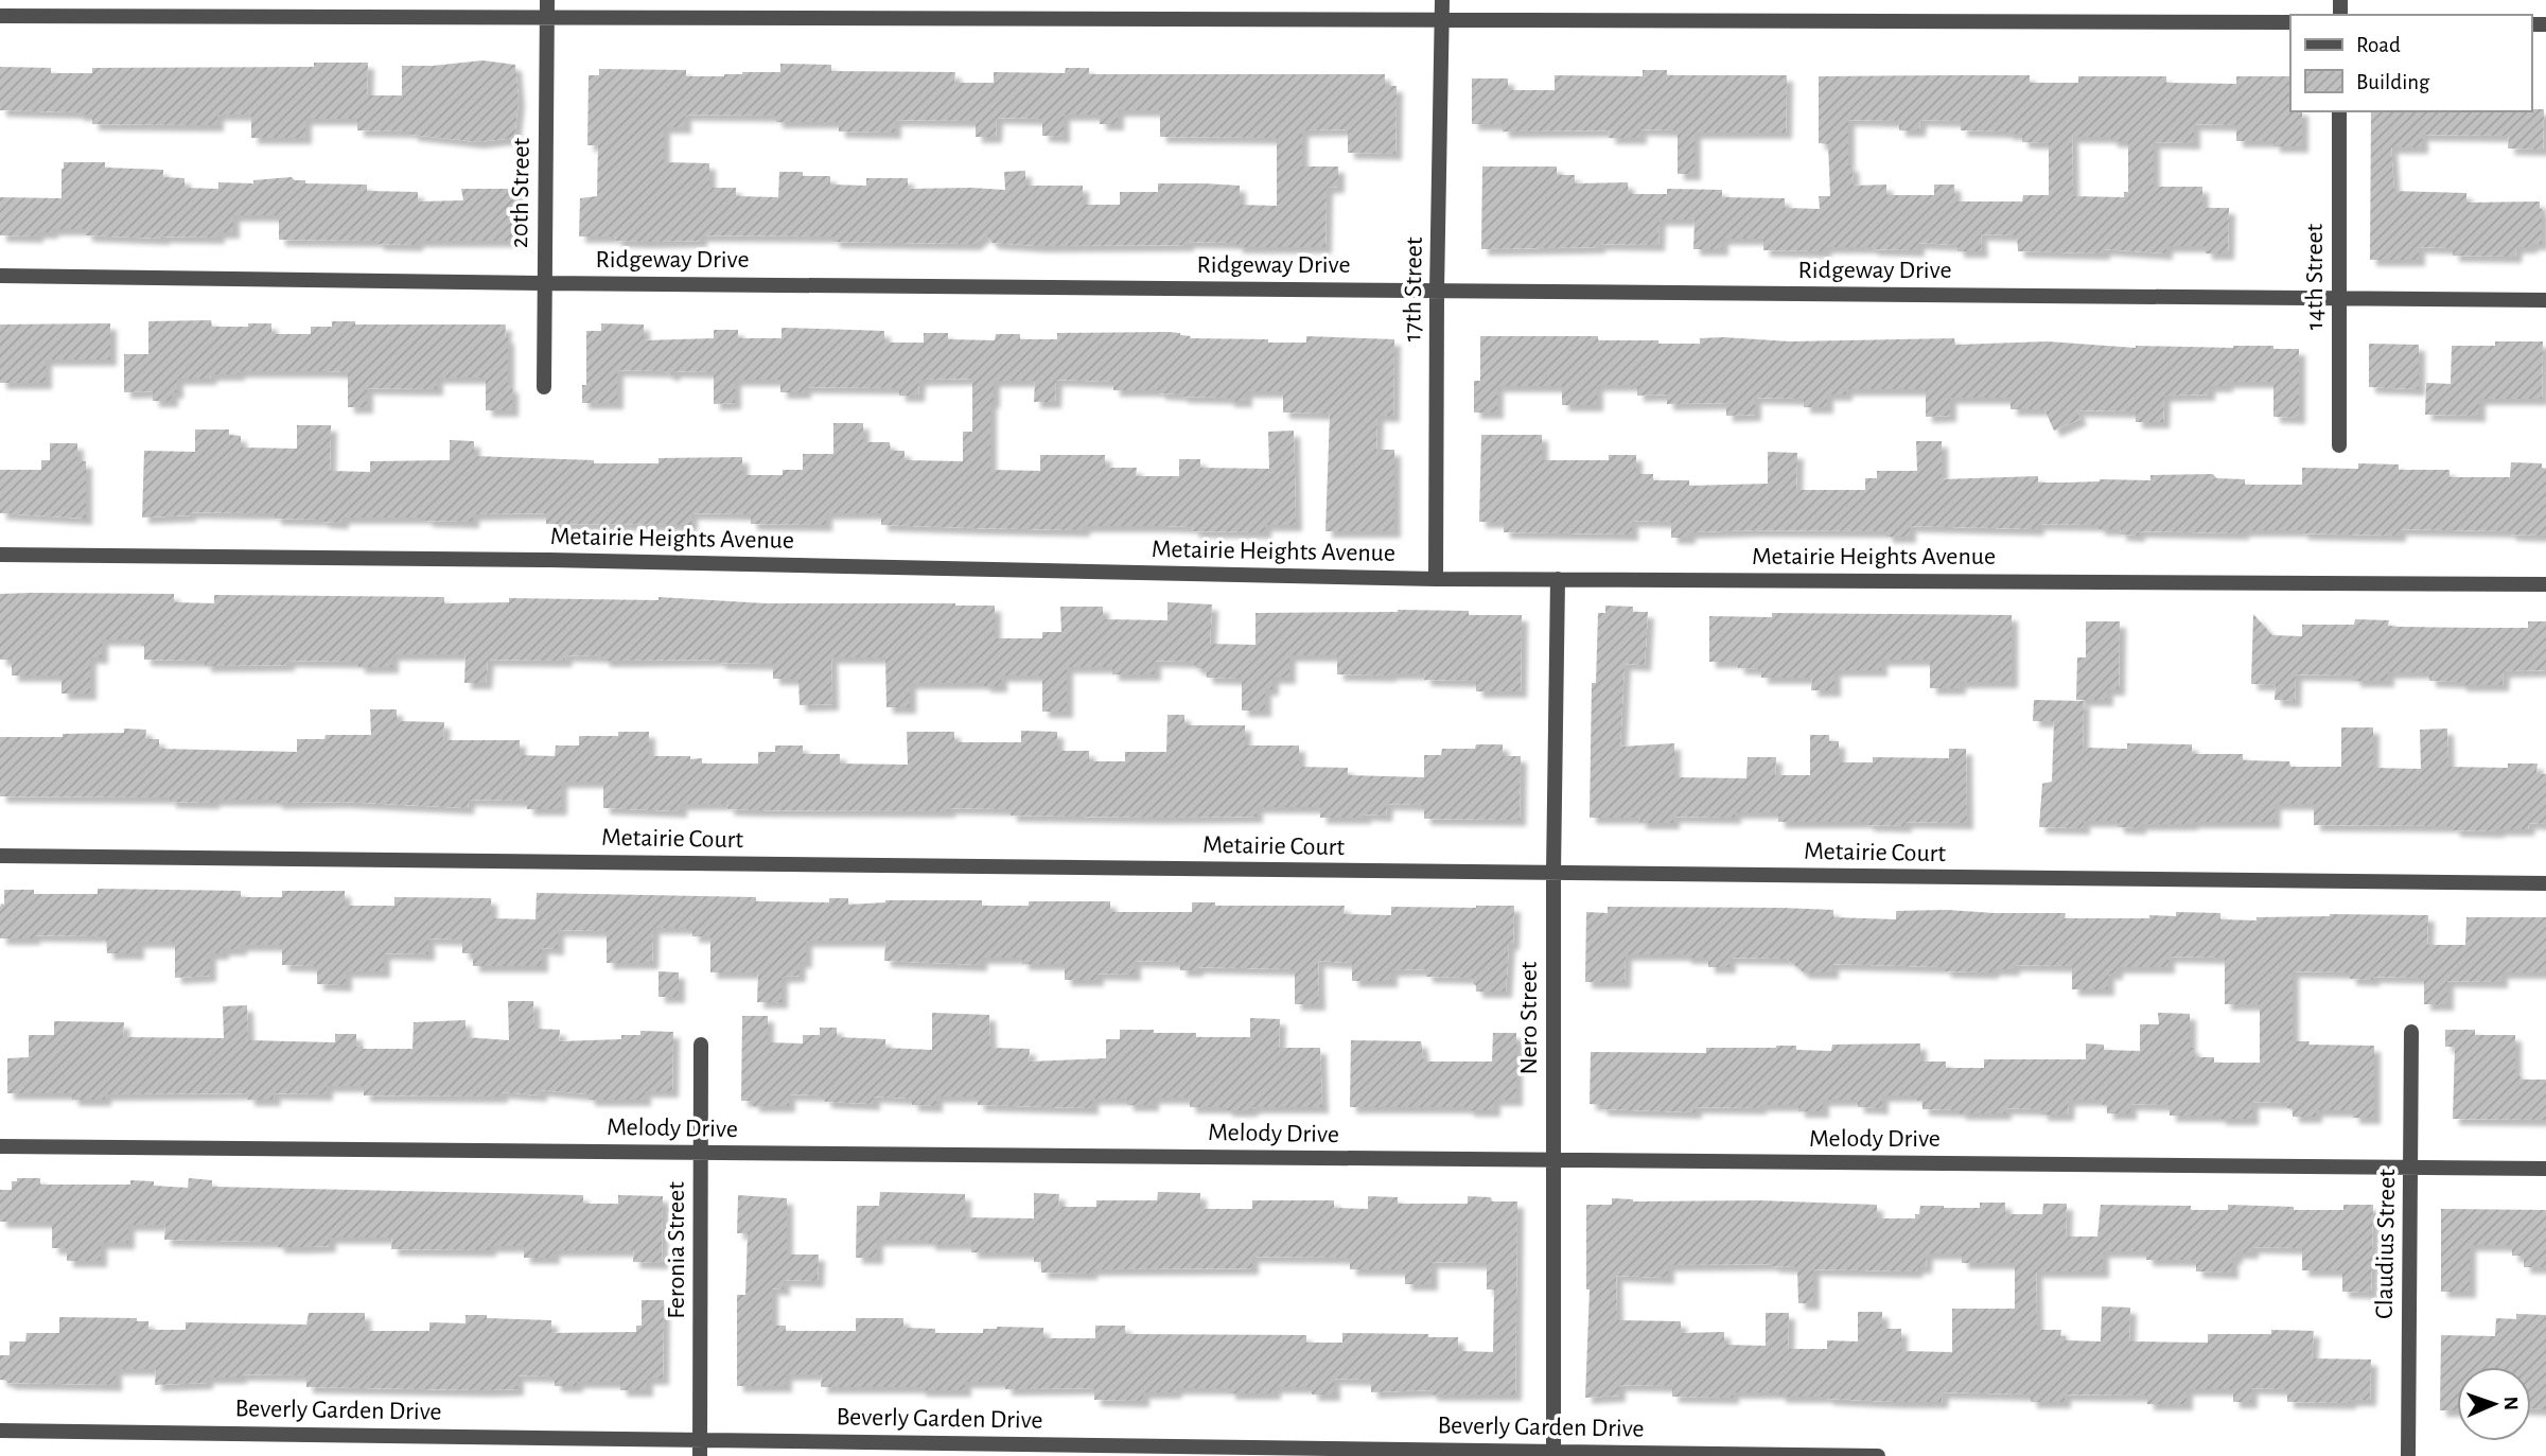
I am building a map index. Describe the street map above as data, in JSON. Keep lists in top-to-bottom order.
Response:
{
  "streets": {
    "street": [
      "20th Street",
      "Ridgeway Drive",
      "14th Street",
      "17th Street",
      "Metairie Heights Avenue",
      "Metairie Court",
      "Nero Street",
      "Melody Drive",
      "Claudius Street",
      "Feronia Street",
      "Beverly Garden Drive"
    ]
  },
  "crossings": [
    ["20th Street", "Ridgeway Drive"],
    ["Ridgeway Drive", "14th Street"],
    ["Ridgeway Drive", "17th Street"],
    ["17th Street", "Metairie Heights Avenue"],
    ["Metairie Heights Avenue", "Nero Street"],
    ["Metairie Court", "Nero Street"],
    ["Nero Street", "Melody Drive"],
    ["Nero Street", "Beverly Garden Drive"],
    ["Melody Drive", "Claudius Street"],
    ["Melody Drive", "Feronia Street"],
    ["Feronia Street", "Beverly Garden Drive"]
  ],
  "legend": ["Road", "Building"],
  "north": "right"
}
